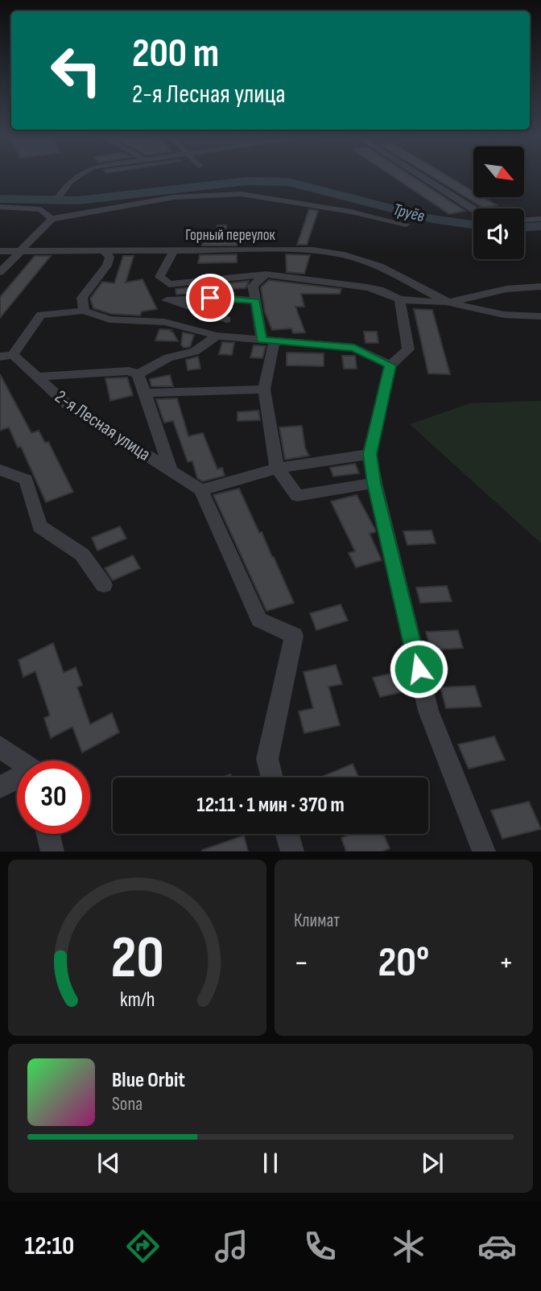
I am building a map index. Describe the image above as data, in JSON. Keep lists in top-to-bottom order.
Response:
{
  "streets": {
    "street": ["Горный переулок", "2-я Лесная улица"]
  },
  "water": ["Труёв"],
  "north": "bottom right",
  "page": {
    "turn": ["200 m", "2-я Лесная улица"],
    "limit": "30",
    "trip": "12:11 · 1 мин · 370 m",
    "tile": "Климат",
    "heat": ["−", "20°", "+"],
    "song": ["Blue Orbit", "Sona"],
    "tabs": "12:10",
    "gauge": ["20", "km/h"]
  }
}
